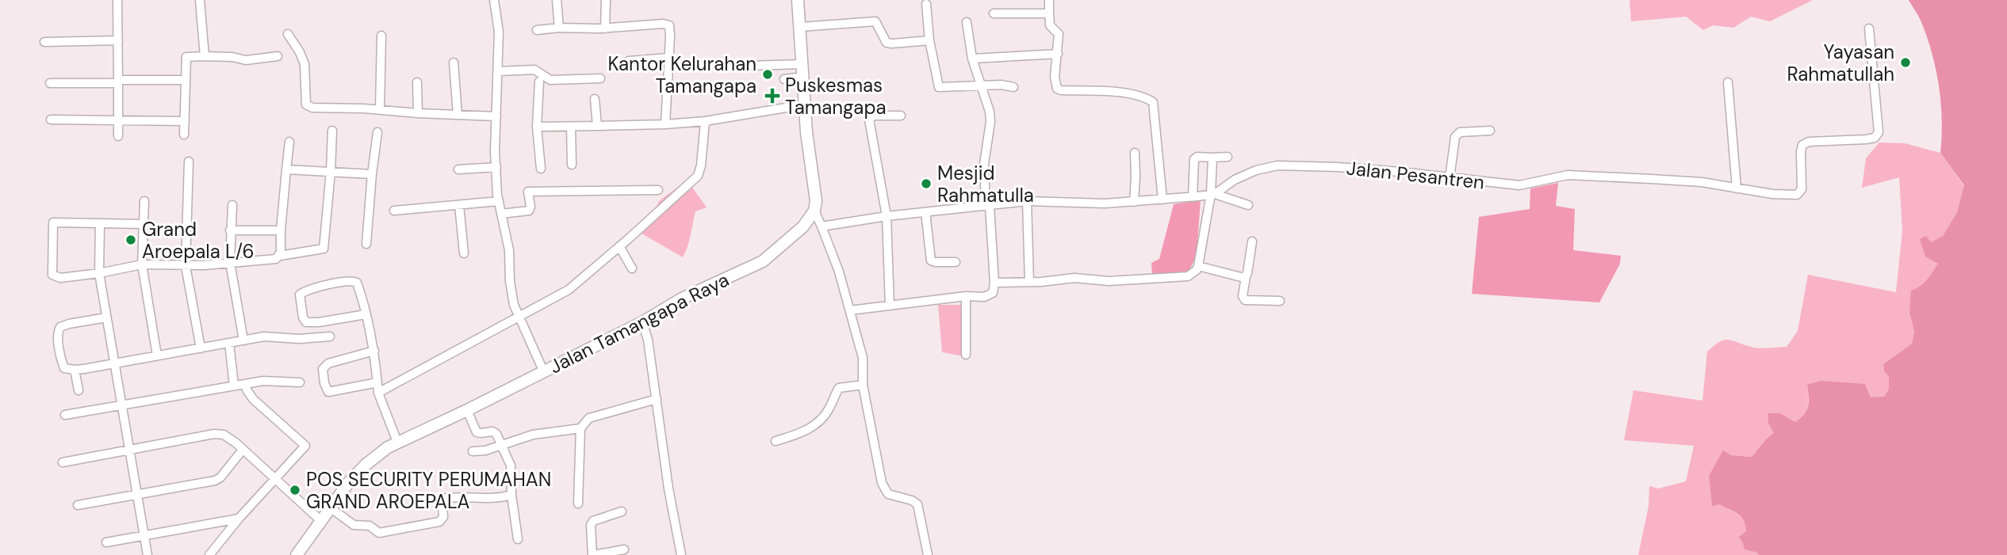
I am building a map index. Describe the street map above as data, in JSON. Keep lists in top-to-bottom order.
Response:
{
  "streets": {
    "main road": ["Jalan Tamangapa Raya"],
    "street": ["Jalan Pesantren"]
  },
  "places": {
    "other": [
      "Yayasan Rahmatullah",
      "Kantor Kelurahan Tamangapa",
      "Mesjid Rahmatulla",
      "Grand Aroepala L/6",
      "POS SECURITY PERUMAHAN GRAND AROEPALA"
    ],
    "health": ["Puskesmas Tamangapa"]
  }
}
